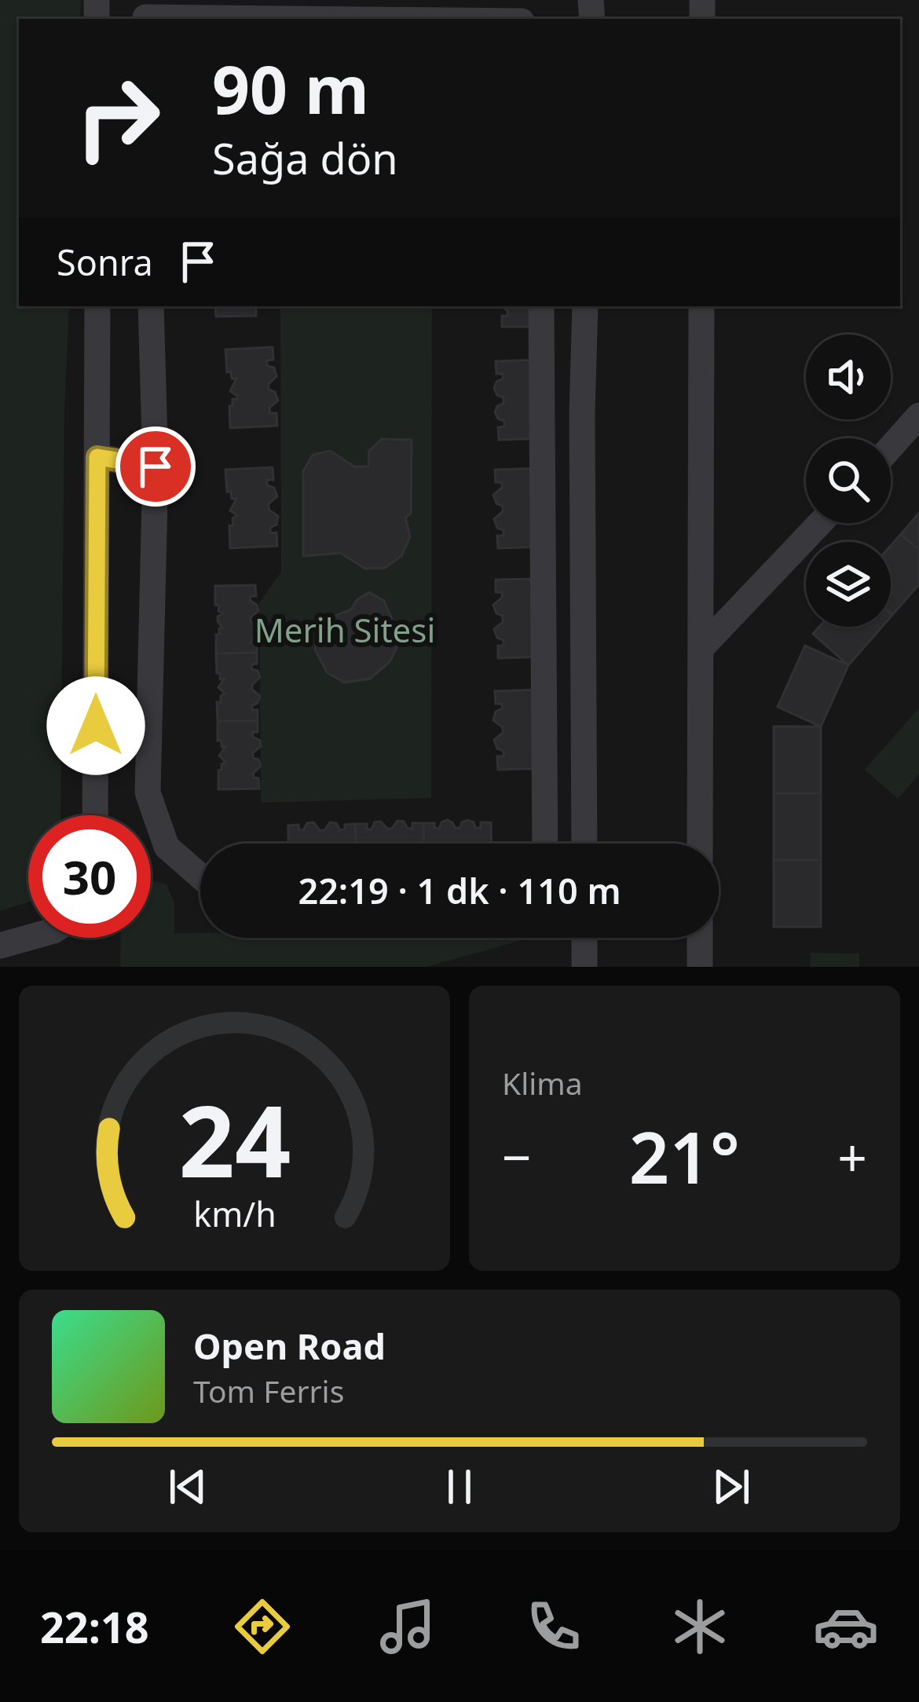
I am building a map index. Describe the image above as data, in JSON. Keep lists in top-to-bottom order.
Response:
{
  "parks": ["Merih Sitesi"],
  "page": {
    "turn": ["90 m", "Sağa dön"],
    "then": "Sonra",
    "limit": "30",
    "trip": "22:19 · 1 dk · 110 m",
    "tile": "Klima",
    "heat": ["−", "21°", "+"],
    "song": ["Open Road", "Tom Ferris"],
    "tabs": "22:18",
    "gauge": ["24", "km/h"]
  }
}
